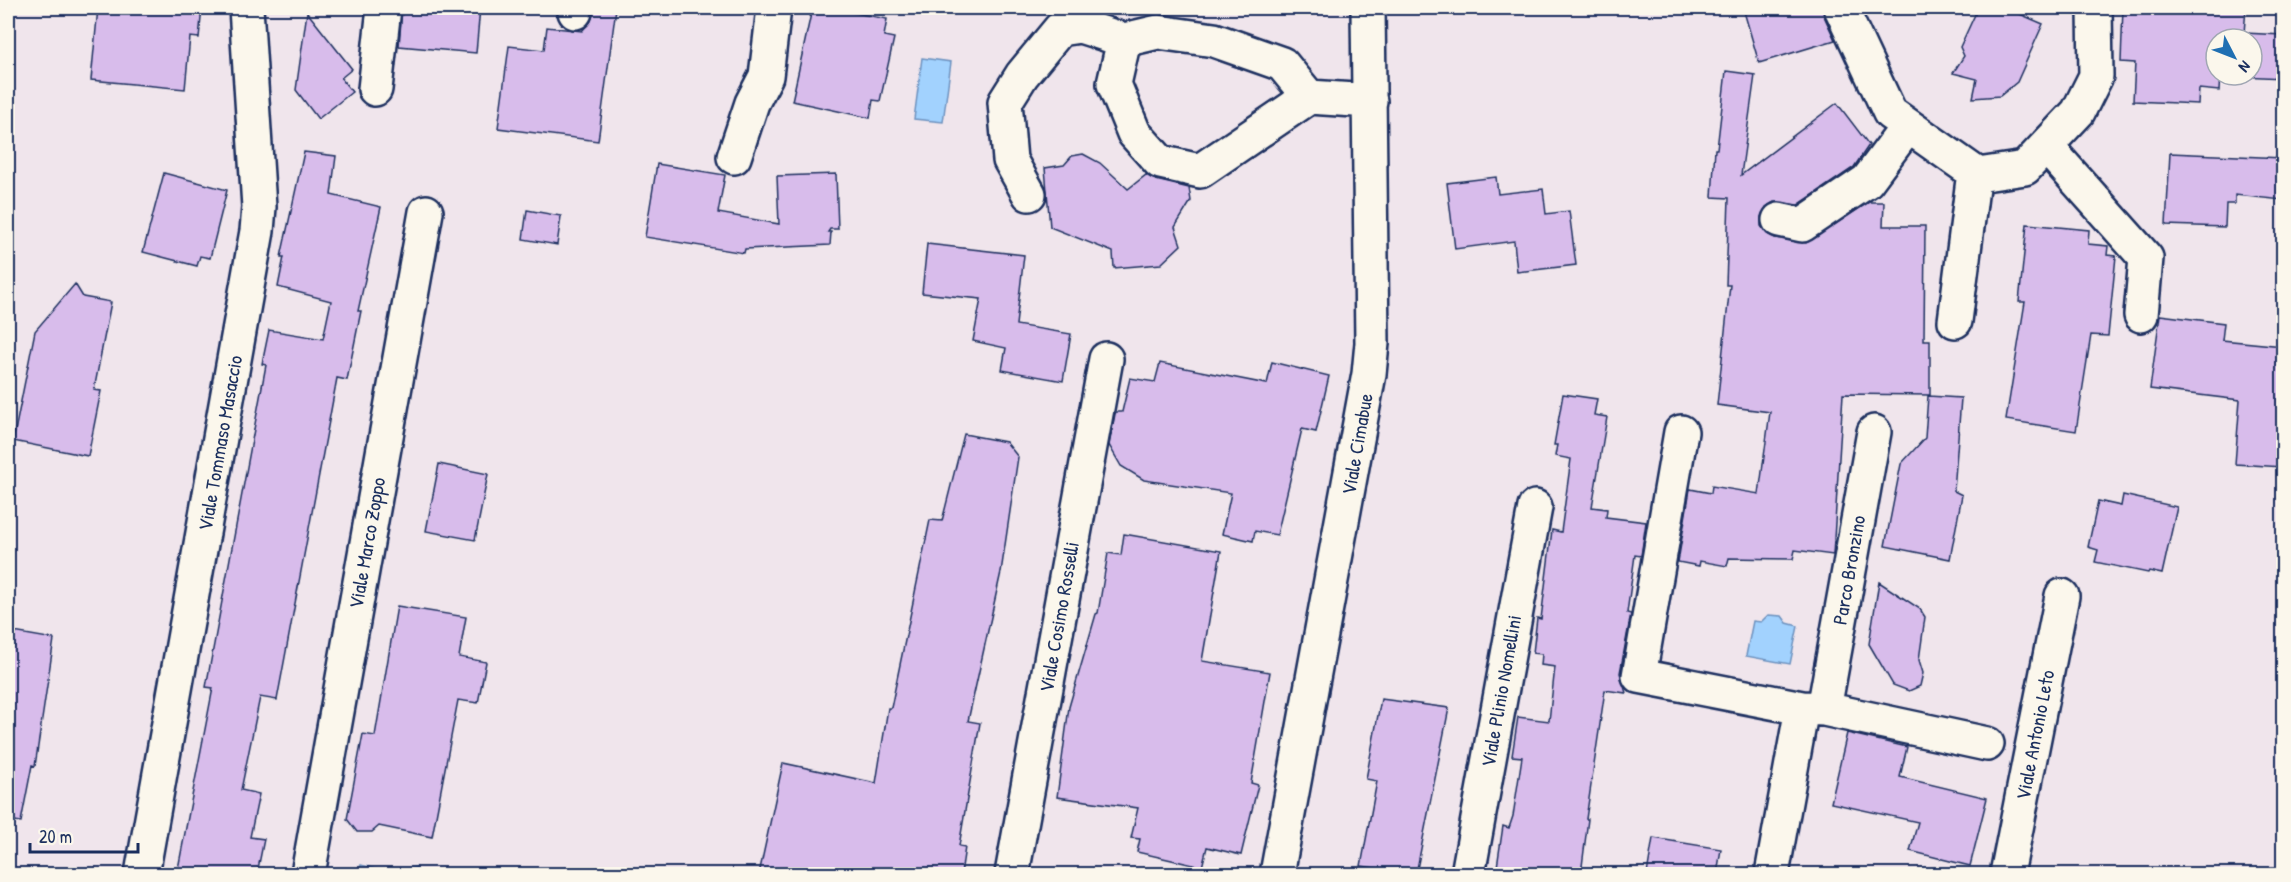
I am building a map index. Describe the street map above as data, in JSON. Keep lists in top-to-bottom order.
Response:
{
  "streets": {
    "street": [
      "Viale Tommaso Masaccio",
      "Viale Cimabue",
      "Viale Marco Zoppo",
      "Parco Bronzino",
      "Viale Cosimo Rosselli",
      "Viale Plinio Nomellini",
      "Viale Antonio Leto"
    ]
  },
  "scale_bar": "20 m",
  "north": "bottom right"
}
